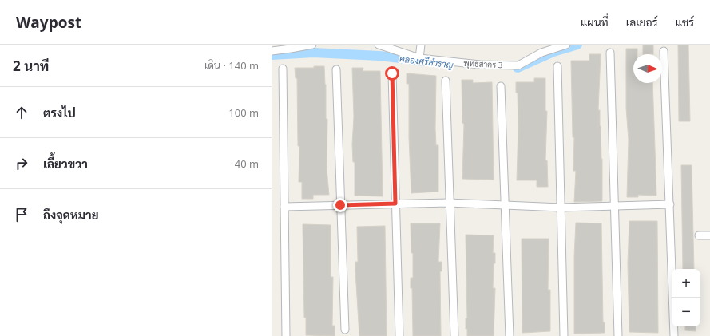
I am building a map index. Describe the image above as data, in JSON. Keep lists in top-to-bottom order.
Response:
{
  "streets": {
    "street": ["พุทธสาคร 3"]
  },
  "water": ["คลองศรีสำราญ"],
  "north": "right",
  "page": {
    "header": "Waypost",
    "nav": ["แผนที่", "เลเยอร์", "แชร์"],
    "heading": ["2 นาที", "เดิน · 140 m"],
    "list": [
      ["ตรงไป", "100 m"],
      ["เลี้ยวขวา", "40 m"],
      "ถึงจุดหมาย"
    ],
    "map_buttons": ["+", "−"]
  }
}
